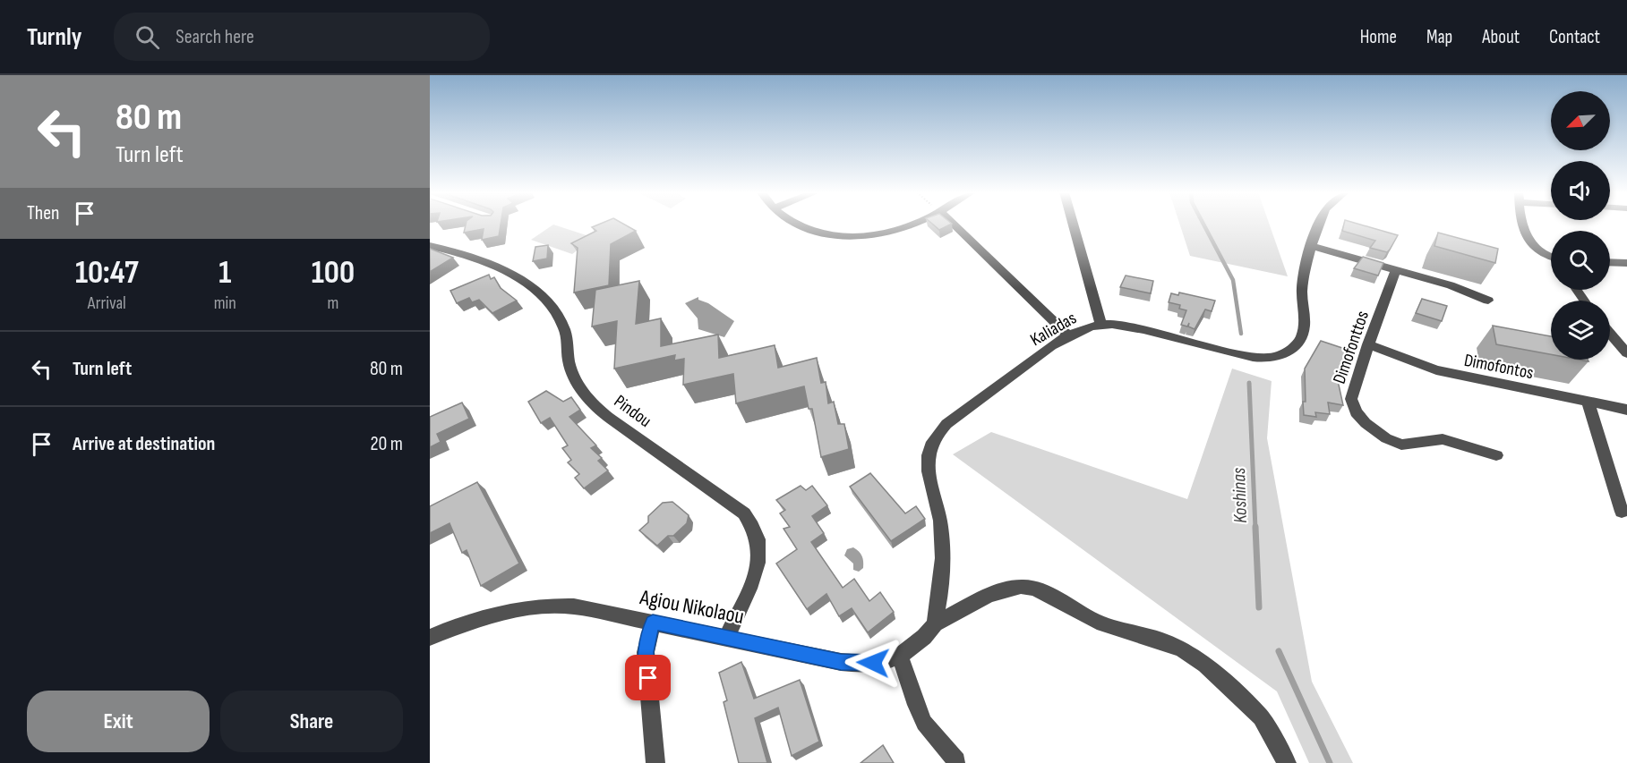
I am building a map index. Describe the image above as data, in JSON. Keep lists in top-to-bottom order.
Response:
{
  "streets": {
    "street": [
      "Kaliadas",
      "Dimofonttos",
      "Dimofontos",
      "Pindou",
      "Agiou Nikolaou"
    ]
  },
  "crossings": [
    ["Kaliadas", "Agiou Nikolaou"],
    ["Dimofonttos", "Dimofontos"],
    ["Pindou", "Agiou Nikolaou"]
  ],
  "water": ["Koshinas"],
  "north": "bottom left",
  "page": {
    "header": "Turnly",
    "search": "Search here",
    "nav": [
      "Home",
      "Map",
      "About",
      "Contact"
    ],
    "turn": ["80 m", "Turn left"],
    "then": "Then",
    "eta": [
      "10:47",
      "Arrival",
      "1",
      "min",
      "100",
      "m"
    ],
    "list": [
      {
        "name": "Turn left",
        "value": "80 m"
      },
      {
        "name": "Arrive at destination",
        "value": "20 m"
      }
    ],
    "buttons": ["Exit", "Share"]
  }
}
